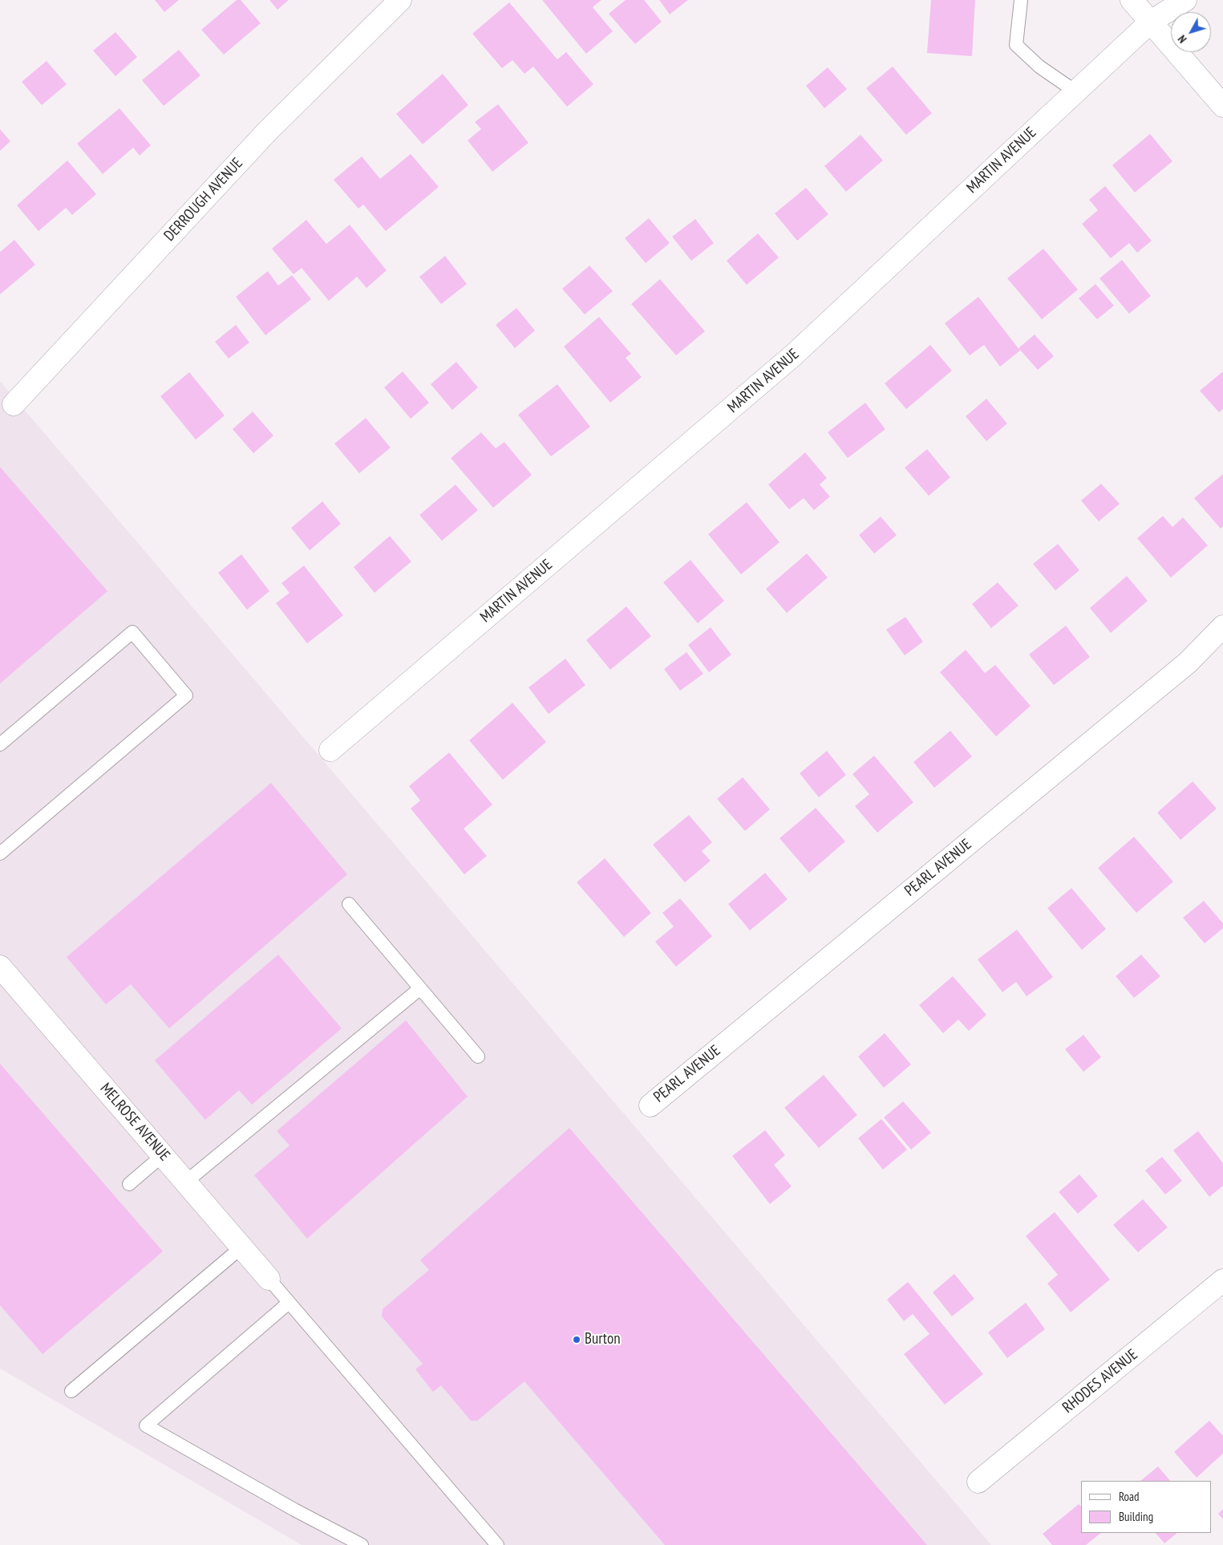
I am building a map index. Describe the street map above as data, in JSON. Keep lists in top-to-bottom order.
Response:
{
  "streets": {
    "street": [
      "MARTIN AVENUE",
      "DERROUGH AVENUE",
      "PEARL AVENUE",
      "MELROSE AVENUE",
      "RHODES AVENUE"
    ]
  },
  "places": ["Burton"],
  "legend": ["Road", "Building"],
  "north": "bottom left"
}
